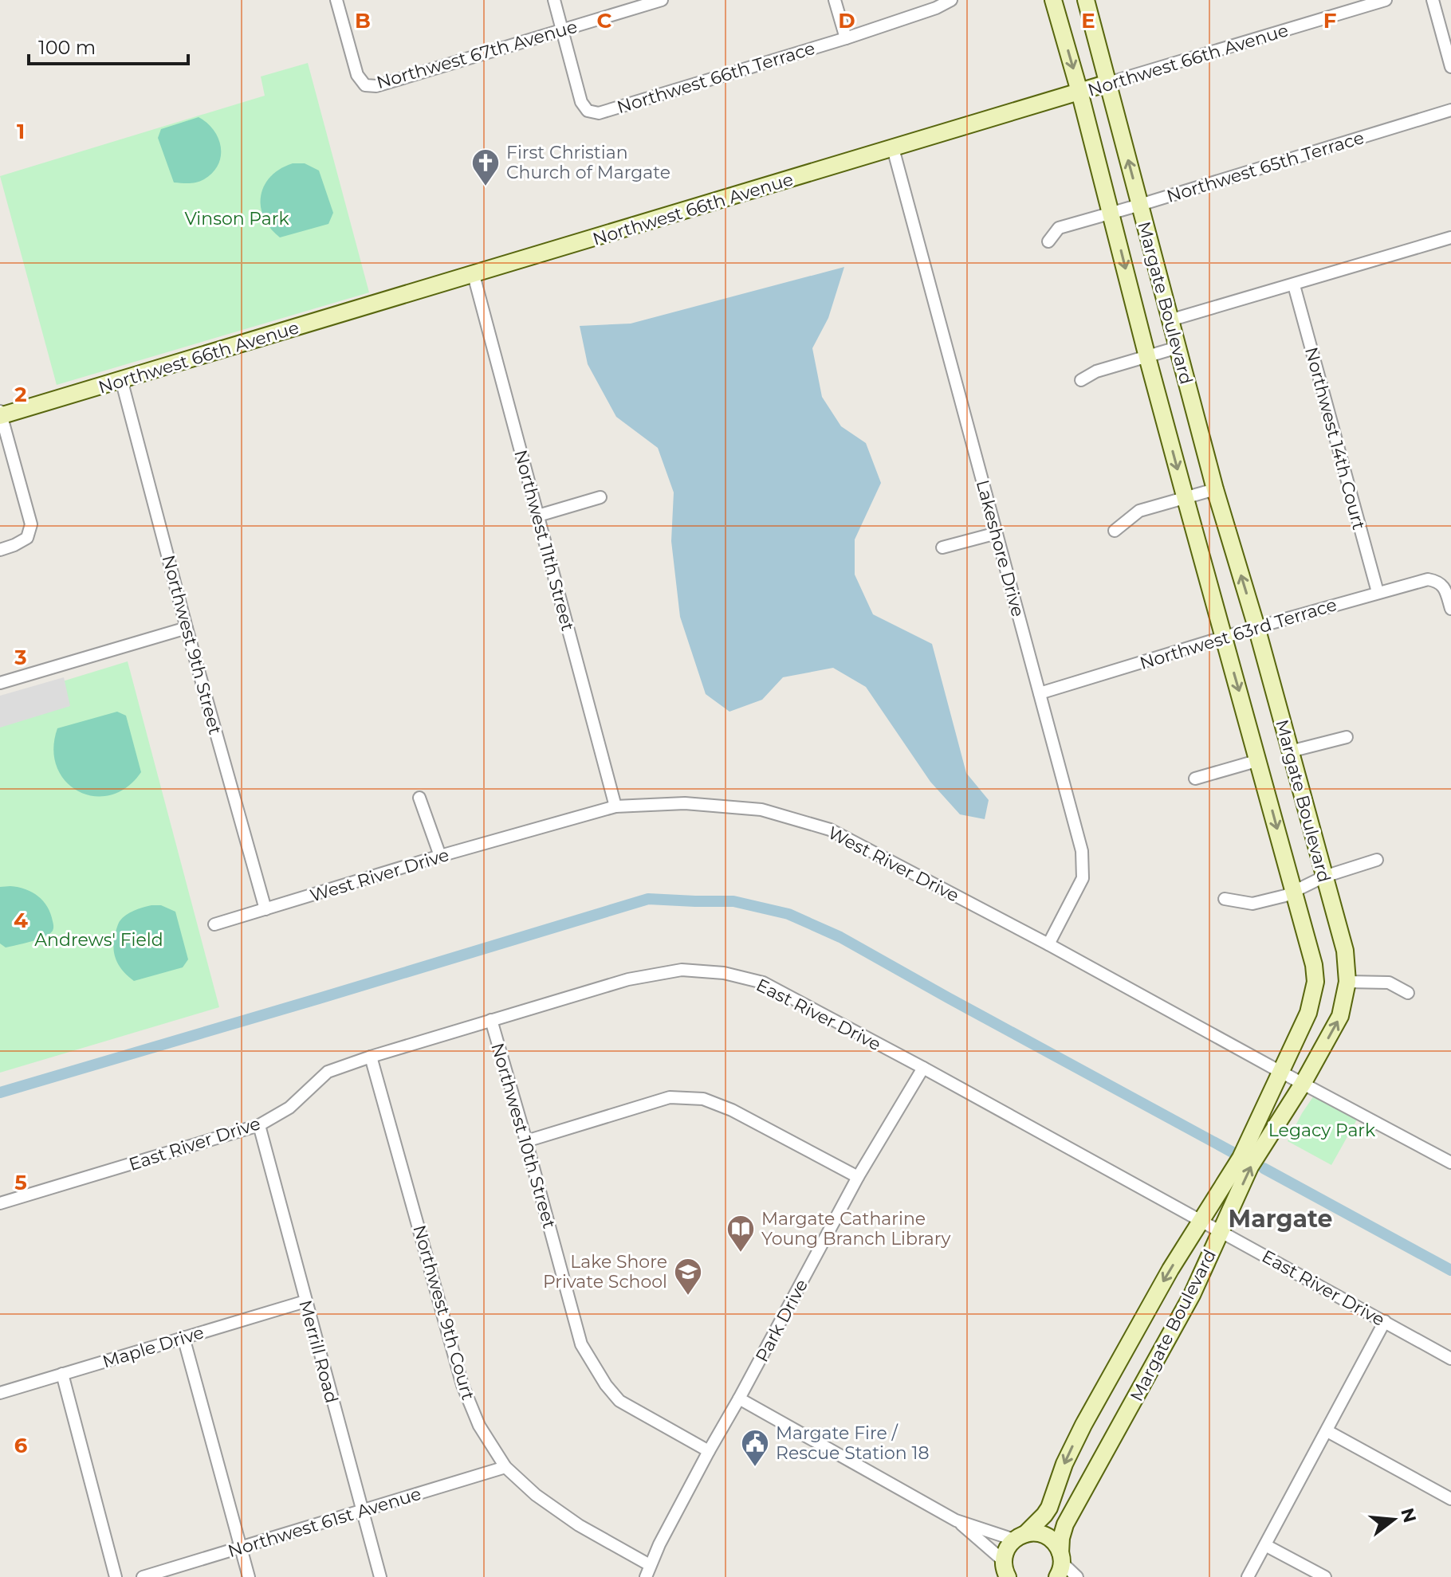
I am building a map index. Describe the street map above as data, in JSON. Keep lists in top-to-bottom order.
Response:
{
  "streets": {
    "street": [
      "Northwest 67th Avenue",
      "Northwest 66th Avenue",
      "Northwest 66th Terrace",
      "Northwest 65th Terrace",
      "Margate Boulevard",
      "Northwest 14th Court",
      "Northwest 11th Street",
      "Lakeshore Drive",
      "Northwest 63rd Terrace",
      "Northwest 9th Street",
      "West River Drive",
      "East River Drive",
      "Northwest 10th Street",
      "Northwest 9th Court",
      "Park Drive",
      "Maple Drive",
      "Merrill Road",
      "Northwest 61st Avenue"
    ]
  },
  "crossings": [
    ["Northwest 67th Avenue", "Northwest 66th Terrace"],
    ["Northwest 66th Avenue", "Margate Boulevard"],
    ["Northwest 66th Avenue", "Northwest 11th Street"],
    ["Northwest 66th Avenue", "Lakeshore Drive"],
    ["Northwest 66th Avenue", "Northwest 9th Street"],
    ["Northwest 65th Terrace", "Margate Boulevard"],
    ["Margate Boulevard", "Northwest 63rd Terrace"],
    ["Margate Boulevard", "West River Drive"],
    ["Margate Boulevard", "East River Drive"],
    ["Northwest 14th Court", "Northwest 63rd Terrace"],
    ["Northwest 11th Street", "West River Drive"],
    ["Lakeshore Drive", "Northwest 63rd Terrace"],
    ["Lakeshore Drive", "West River Drive"],
    ["Northwest 9th Street", "West River Drive"],
    ["East River Drive", "Northwest 10th Street"],
    ["East River Drive", "Northwest 9th Court"],
    ["East River Drive", "Park Drive"],
    ["East River Drive", "Merrill Road"],
    ["Northwest 10th Street", "Park Drive"],
    ["Northwest 9th Court", "Park Drive"],
    ["Northwest 9th Court", "Northwest 61st Avenue"],
    ["Maple Drive", "Merrill Road"],
    ["Merrill Road", "Northwest 61st Avenue"]
  ],
  "districts": ["Margate"],
  "parks": ["Vinson Park", "Andrews' Field", "Legacy Park"],
  "places": {
    "church": ["First Christian Church of Margate"],
    "library": ["Margate Catharine Young Branch Library"],
    "school or university": ["Lake Shore Private School"],
    "public building": ["Margate Fire / Rescue Station 18"]
  },
  "scale_bar": "100 m",
  "north": "right",
  "grid": {
    "columns": [
      "B",
      "C",
      "D",
      "E",
      "F"
    ],
    "rows": [
      "1",
      "2",
      "3",
      "4",
      "5",
      "6"
    ]
  }
}
